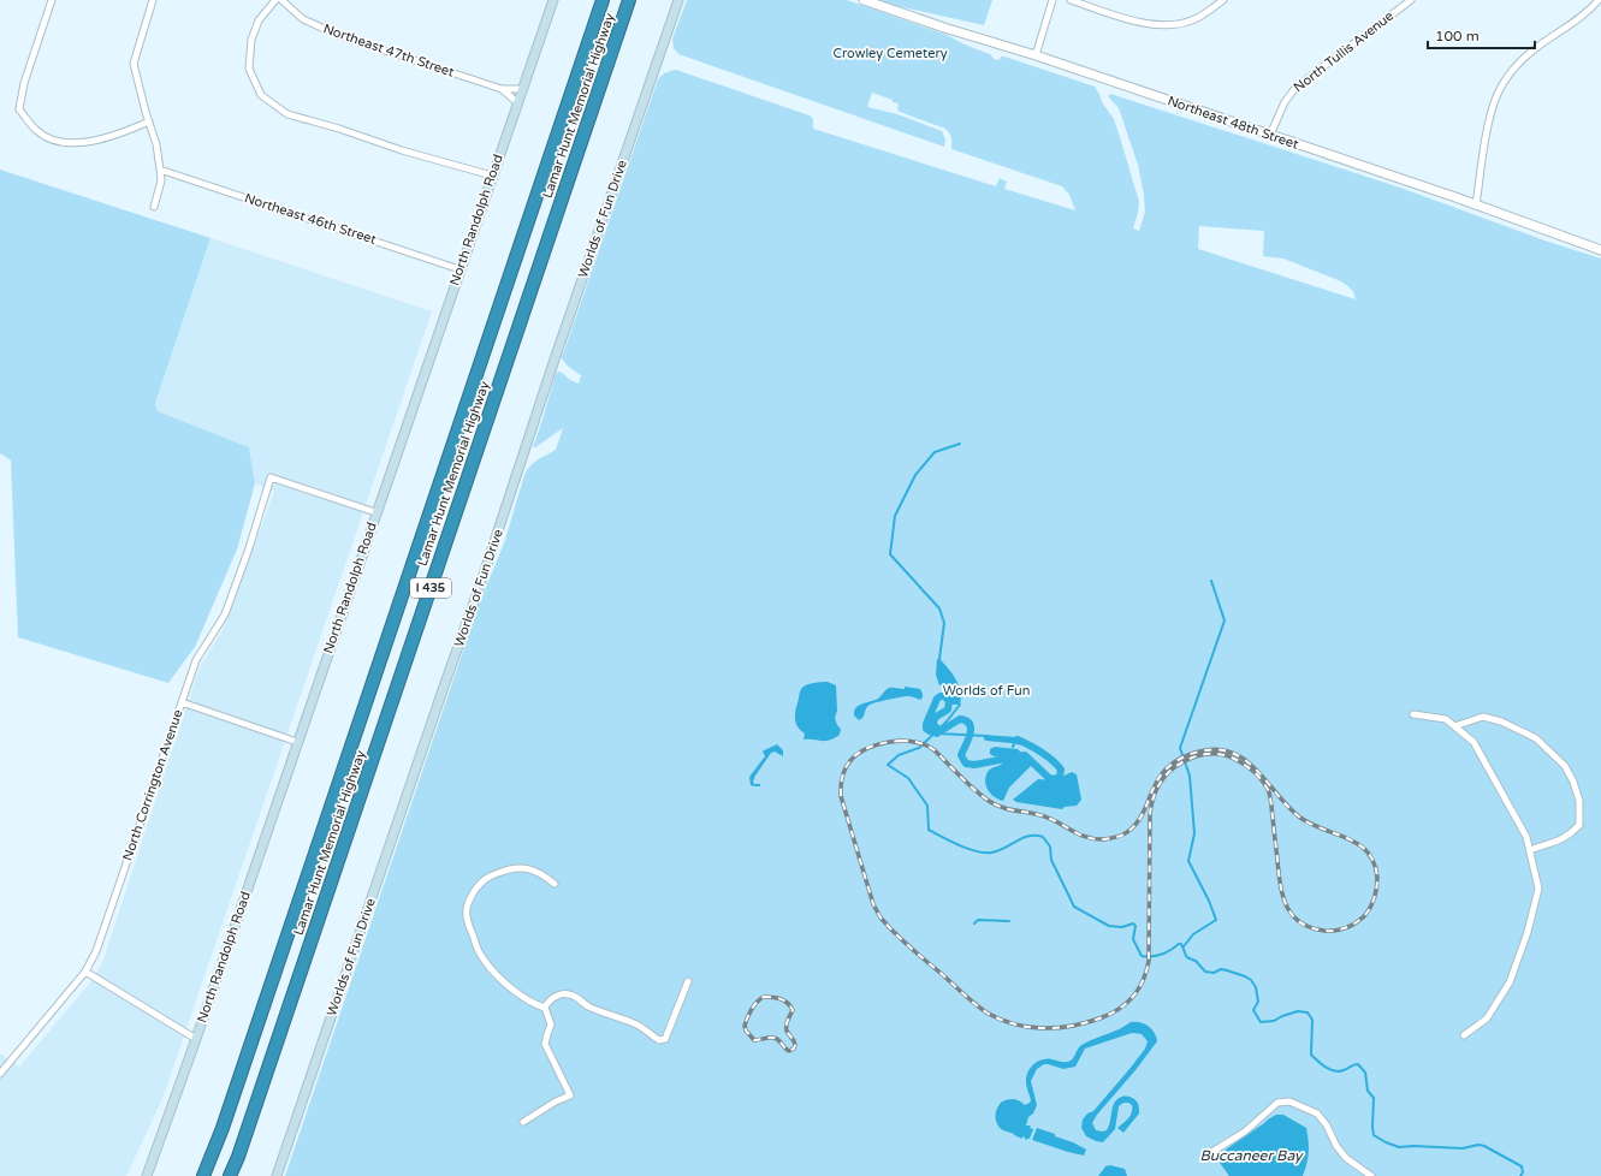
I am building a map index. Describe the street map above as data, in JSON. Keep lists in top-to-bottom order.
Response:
{
  "streets": {
    "highway": ["Lamar Hunt Memorial Highway", "I 435"],
    "main road": ["Worlds of Fun Drive", "North Randolph Road"],
    "street": [
      "Northeast 47th Street",
      "North Tullis Avenue",
      "Northeast 48th Street",
      "Northeast 46th Street",
      "North Corrington Avenue"
    ]
  },
  "crossings": [
    ["Northeast 47th Street", "North Randolph Road"],
    ["North Tullis Avenue", "Northeast 48th Street"],
    ["Northeast 46th Street", "North Randolph Road"],
    ["North Randolph Road", "North Corrington Avenue"]
  ],
  "water": ["Buccaneer Bay"],
  "parks": ["Crowley Cemetery", "Worlds of Fun"],
  "scale_bar": "100 m"
}
